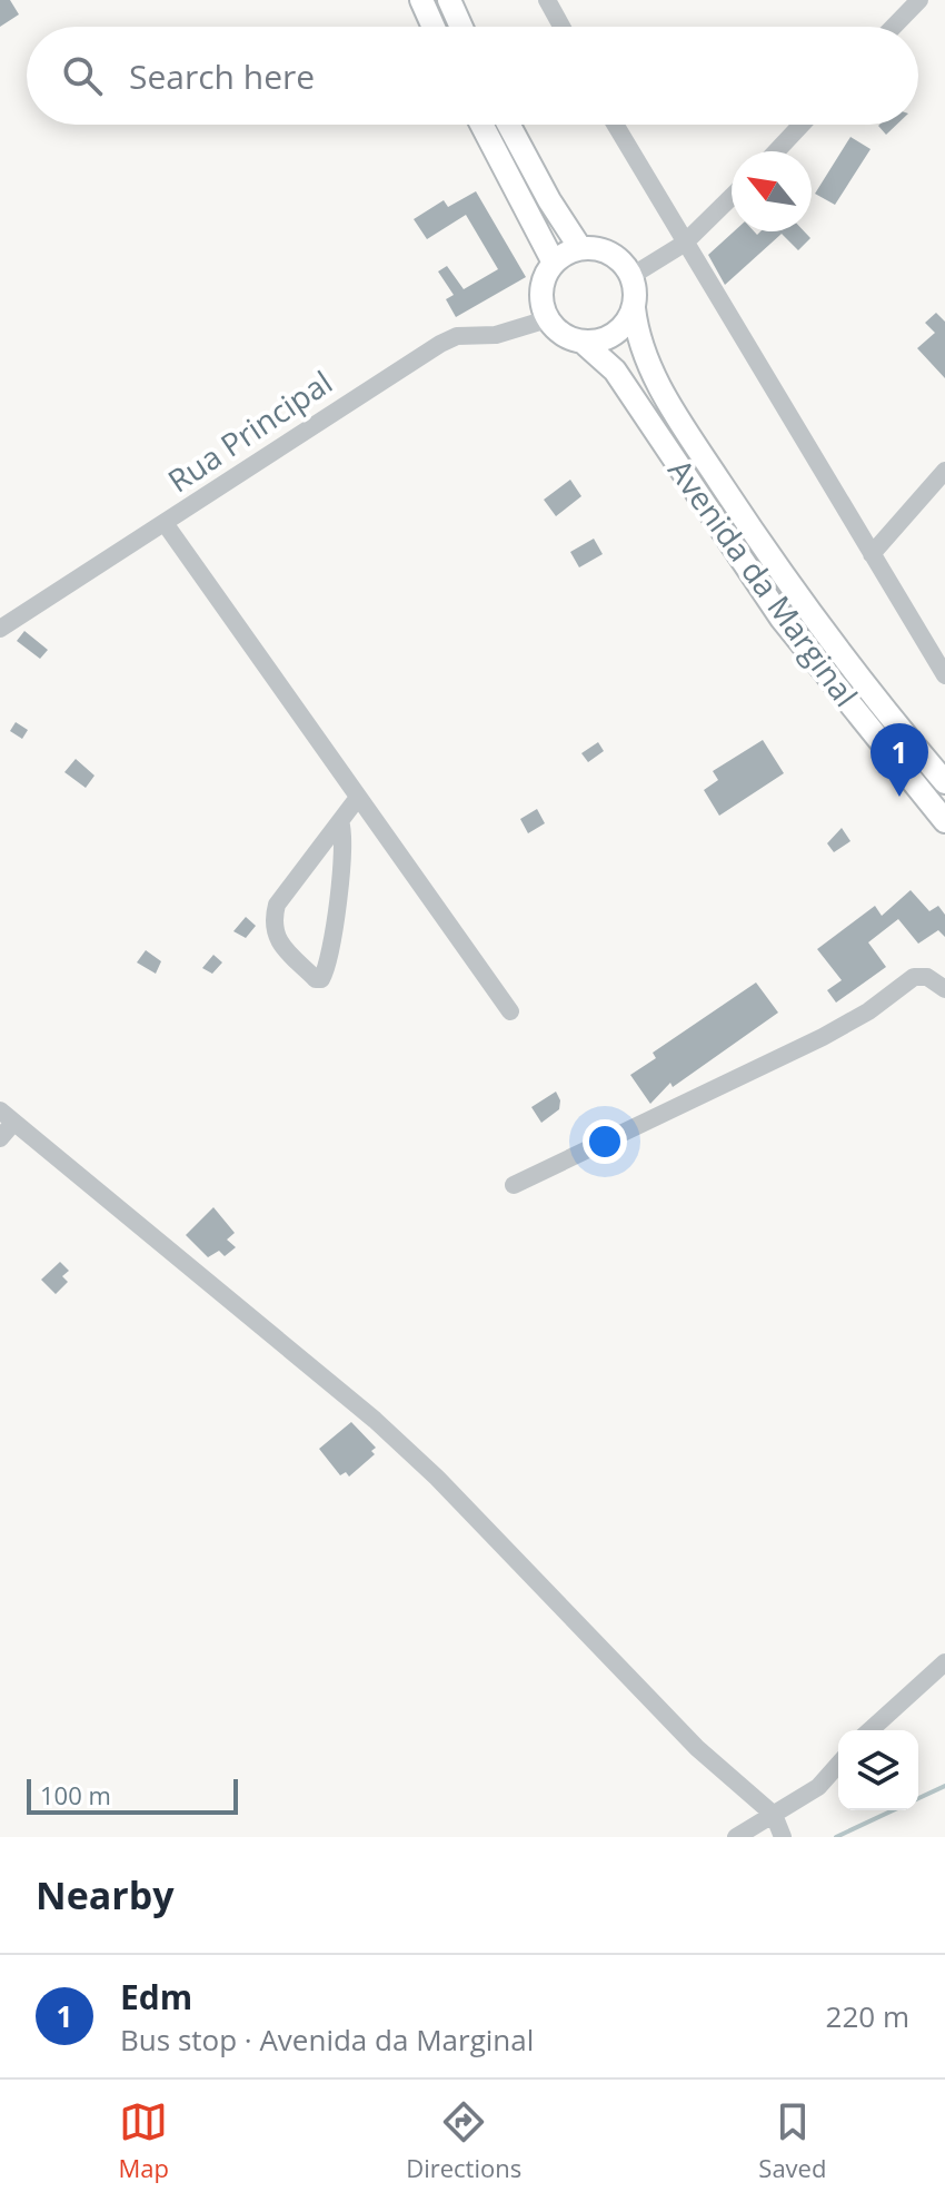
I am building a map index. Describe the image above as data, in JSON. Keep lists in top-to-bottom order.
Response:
{
  "streets": {
    "main road": ["Avenida da Marginal"],
    "street": ["Rua Principal"]
  },
  "crossings": [
    ["Rua Principal", "Avenida da Marginal"]
  ],
  "scale_bar": "100 m",
  "north": "top left",
  "page": {
    "search": "Search here",
    "pins": "1",
    "scale": "100 m",
    "heading": "Nearby",
    "list": [
      {
        "mark": "1",
        "name": "Edm",
        "note": "Bus stop · Avenida da Marginal",
        "value": "220 m"
      }
    ],
    "nav": ["Map", "Directions", "Saved"]
  }
}
